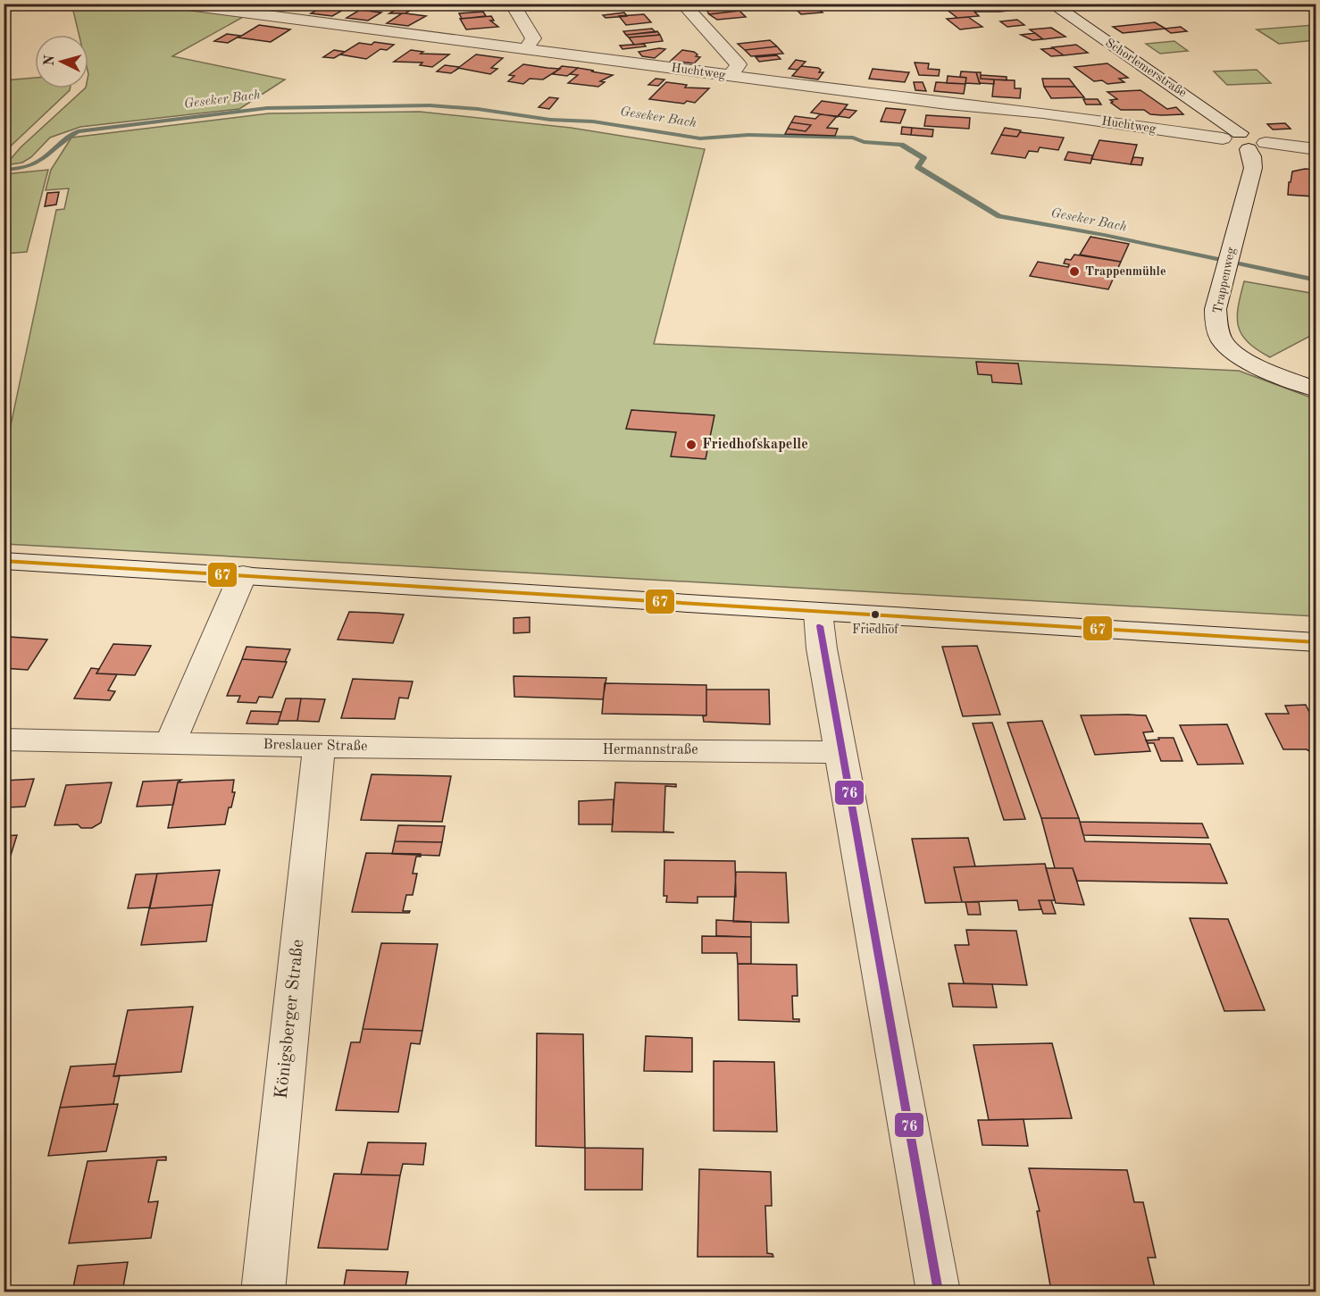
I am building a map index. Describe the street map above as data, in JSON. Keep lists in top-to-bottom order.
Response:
{
  "streets": {
    "street": [
      "Schorlemerstraße",
      "Huchtweg",
      "Trappenweg",
      "Breslauer Straße",
      "Hermannstraße",
      "Königsberger Straße"
    ]
  },
  "crossings": [
    ["Schorlemerstraße", "Huchtweg"],
    ["Schorlemerstraße", "Trappenweg"],
    ["Huchtweg", "Trappenweg"],
    ["Breslauer Straße", "Hermannstraße"],
    ["Breslauer Straße", "Königsberger Straße"]
  ],
  "water": ["Geseker Bach"],
  "places": ["Trappenmühle", "Friedhofskapelle", "Friedhof"],
  "lines": ["transit line 67", "transit line 76"],
  "north": "left"
}
